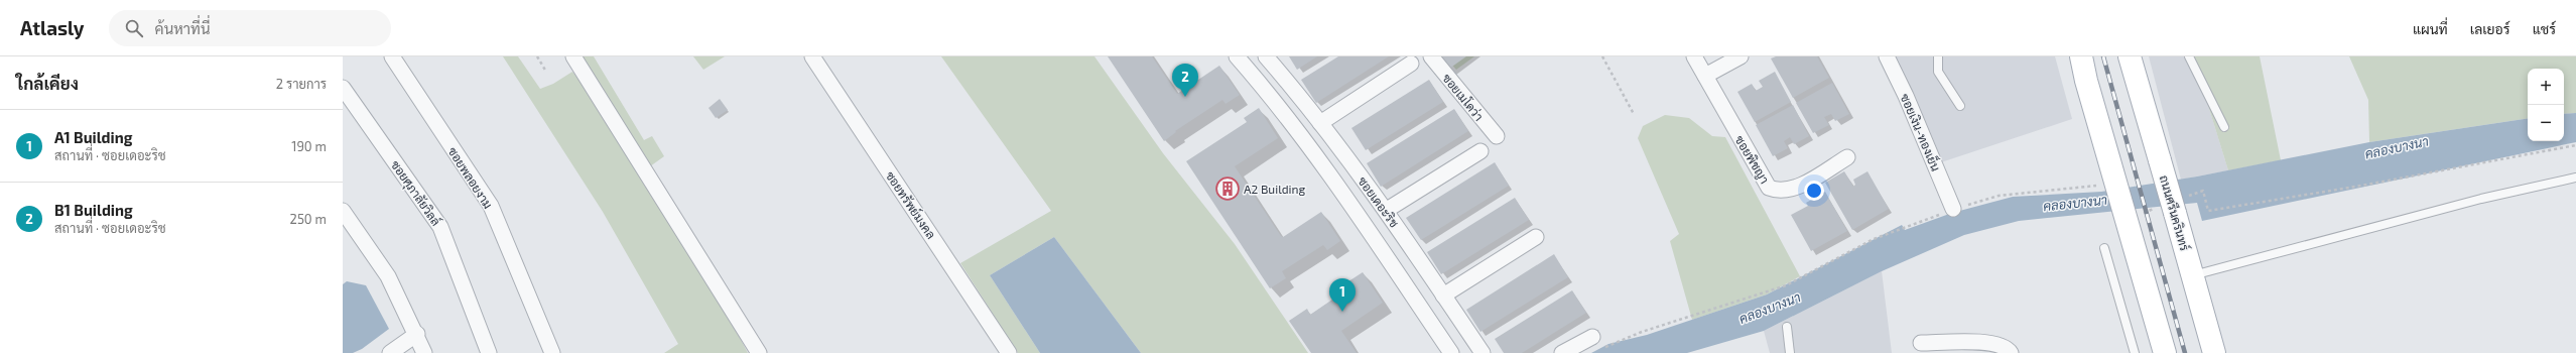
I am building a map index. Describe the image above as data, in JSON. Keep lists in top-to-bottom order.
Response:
{
  "streets": {
    "main road": ["ถนนศรีนครินทร์"],
    "street": [
      "ซอยเมโดว่า",
      "ซอยเงิน-ทองเย็น",
      "ซอยพิชญา",
      "ซอยพลอยงาม",
      "ซอยศุภาลัยวิลล์",
      "ซอยเดอะริช",
      "ซอยทรัพย์มงคล"
    ]
  },
  "water": ["คลองบางนา"],
  "places": {
    "building": ["A2 Building"]
  },
  "page": {
    "header": "Atlasly",
    "search": "ค้นหาที่นี่",
    "nav": ["แผนที่", "เลเยอร์", "แชร์"],
    "heading": ["ใกล้เคียง", "2 รายการ"],
    "pins": ["2", "1"],
    "map_buttons": ["+", "−"],
    "list": [
      {
        "mark": "1",
        "name": "A1 Building",
        "note": "สถานที่ · ซอยเดอะริช",
        "value": "190 m"
      },
      {
        "mark": "2",
        "name": "B1 Building",
        "note": "สถานที่ · ซอยเดอะริช",
        "value": "250 m"
      }
    ]
  }
}
